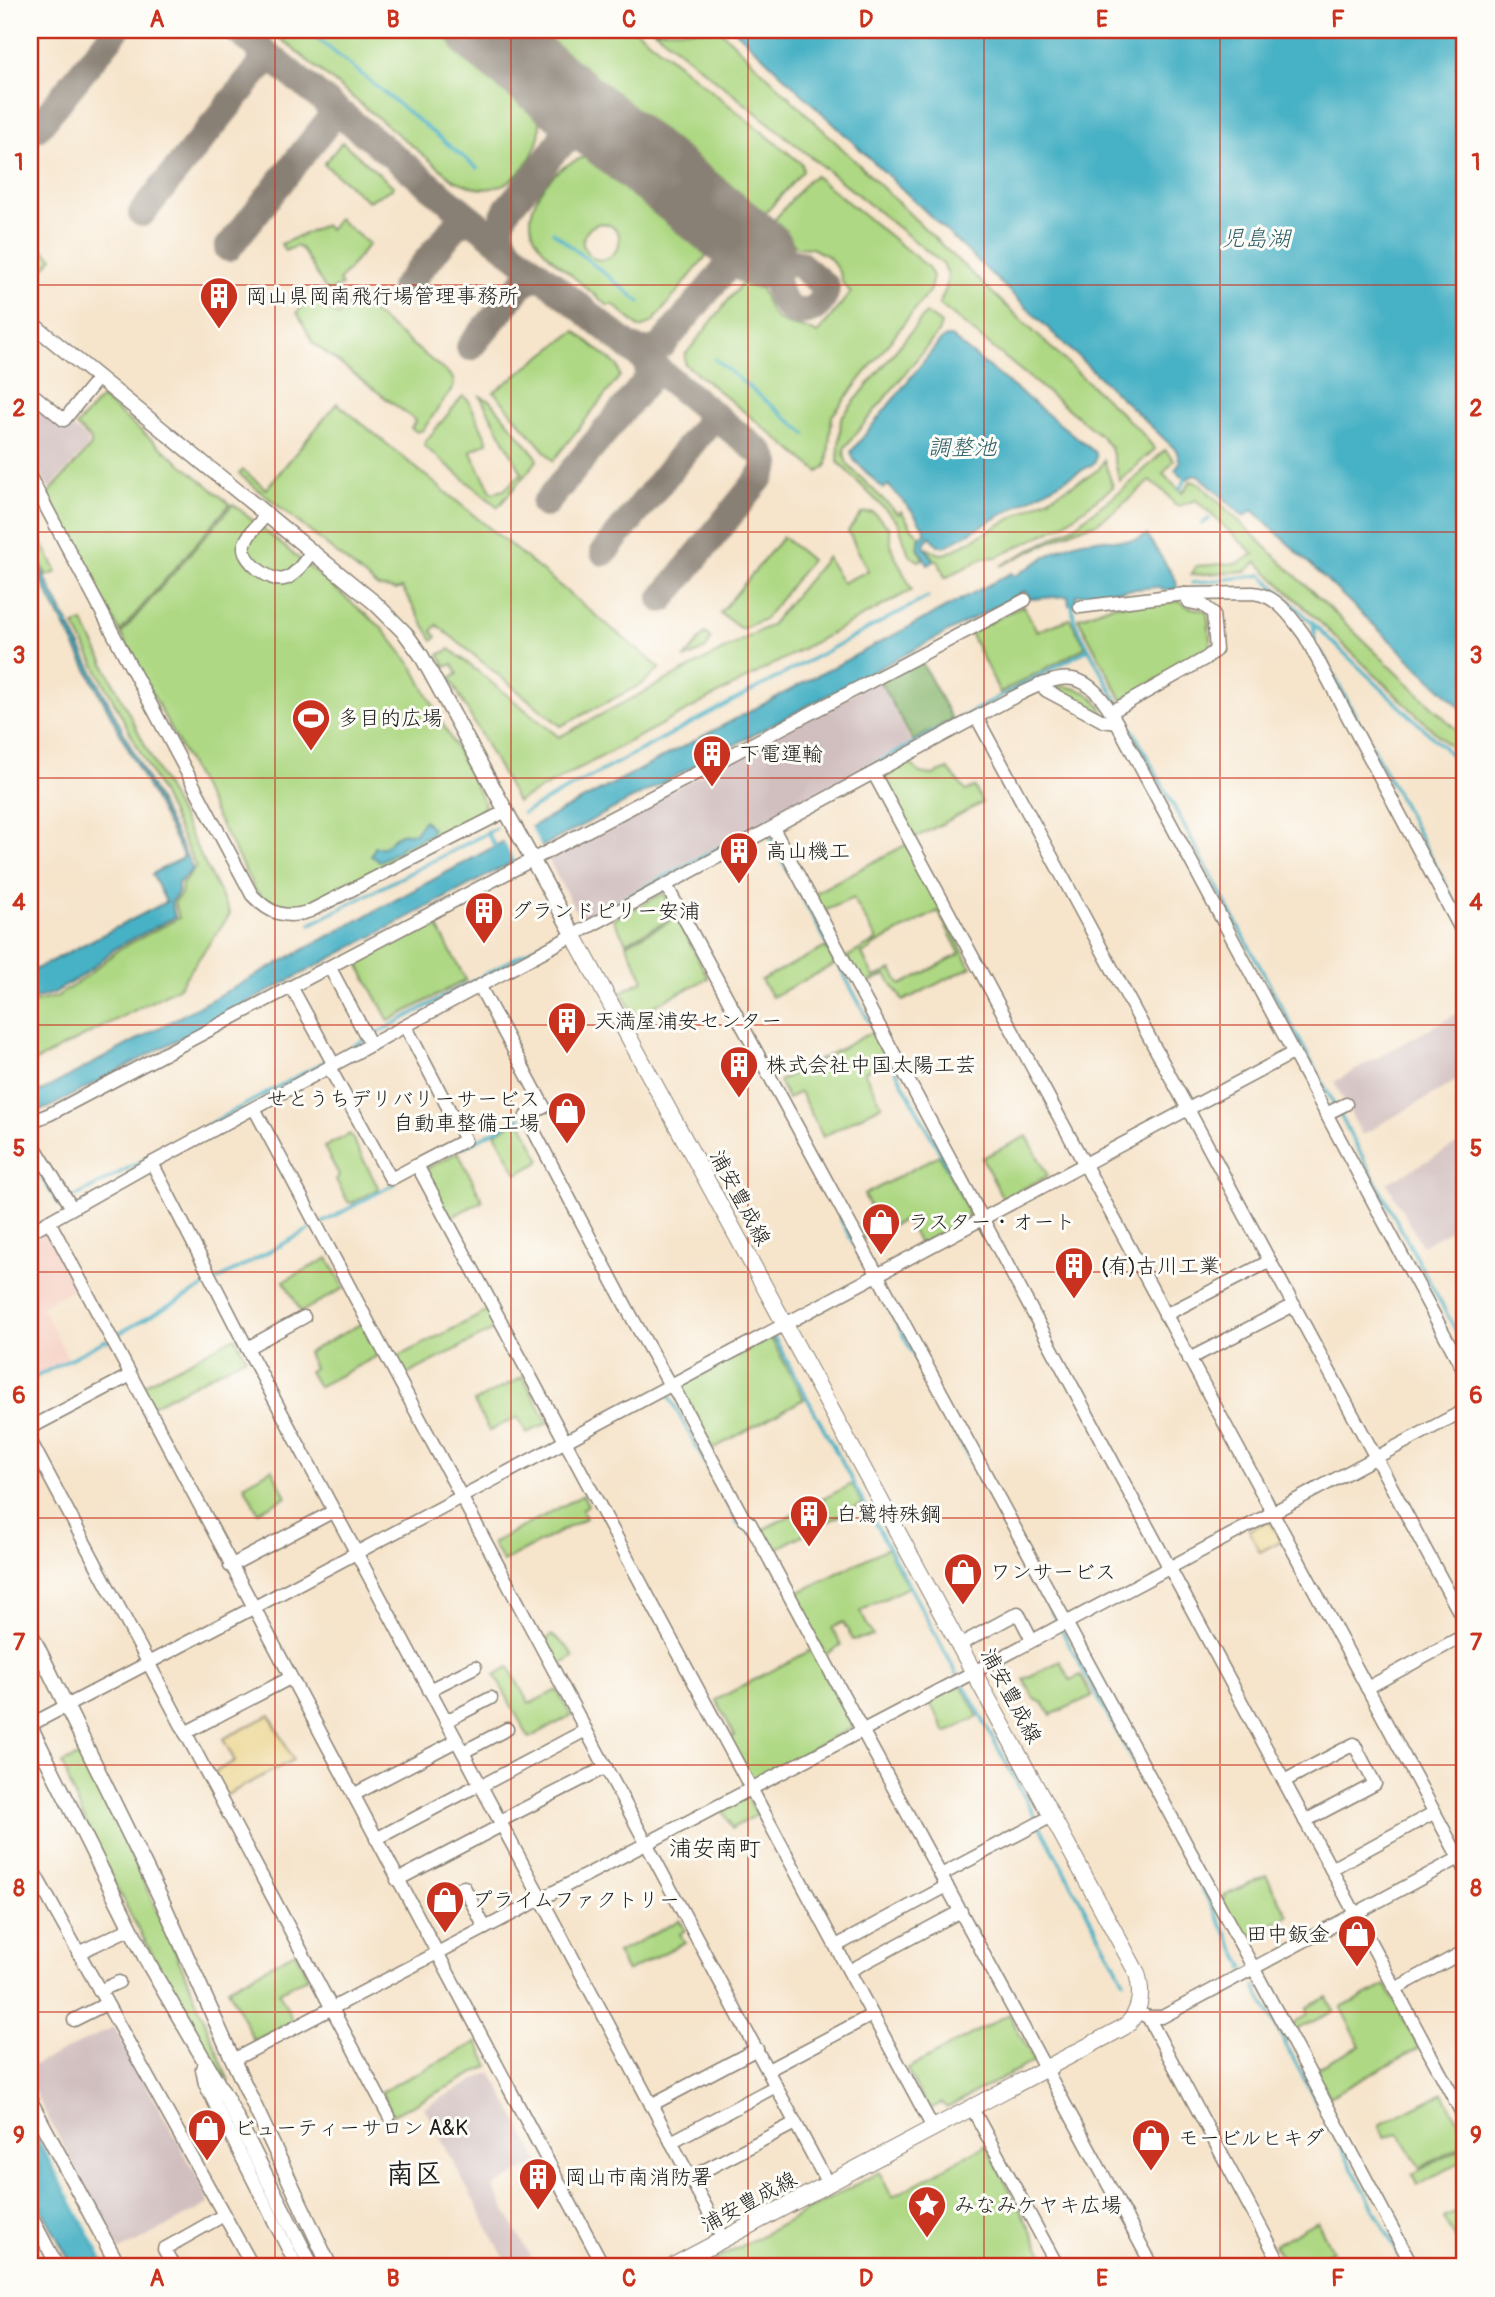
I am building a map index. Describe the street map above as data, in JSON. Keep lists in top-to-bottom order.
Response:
{
  "streets": {
    "main road": ["浦安豊成線"]
  },
  "districts": ["浦安南町", "南区"],
  "water": ["児島湖", "調整池"],
  "places": {
    "building": [
      "岡山県岡南飛行場管理事務所",
      "下電運輸",
      "高山機工",
      "グランドピリー安浦",
      "天満屋浦安センター",
      "株式会社中国太陽工芸",
      "(有)古川工業",
      "白鷲特殊鋼",
      "岡山市南消防署"
    ],
    "sports": ["多目的広場"],
    "shop": [
      "せとうちデリバリーサービス 自動車整備工場",
      "ラスター・オート",
      "ワンサービス",
      "プライムファクトリー",
      "田中鈑金",
      "ビューティーサロン A&K",
      "モービルヒキダ"
    ],
    "place": ["みなみケヤキ広場"]
  },
  "grid": {
    "columns": [
      "A",
      "B",
      "C",
      "D",
      "E",
      "F"
    ],
    "rows": [
      "1",
      "2",
      "3",
      "4",
      "5",
      "6",
      "7",
      "8",
      "9"
    ]
  }
}
